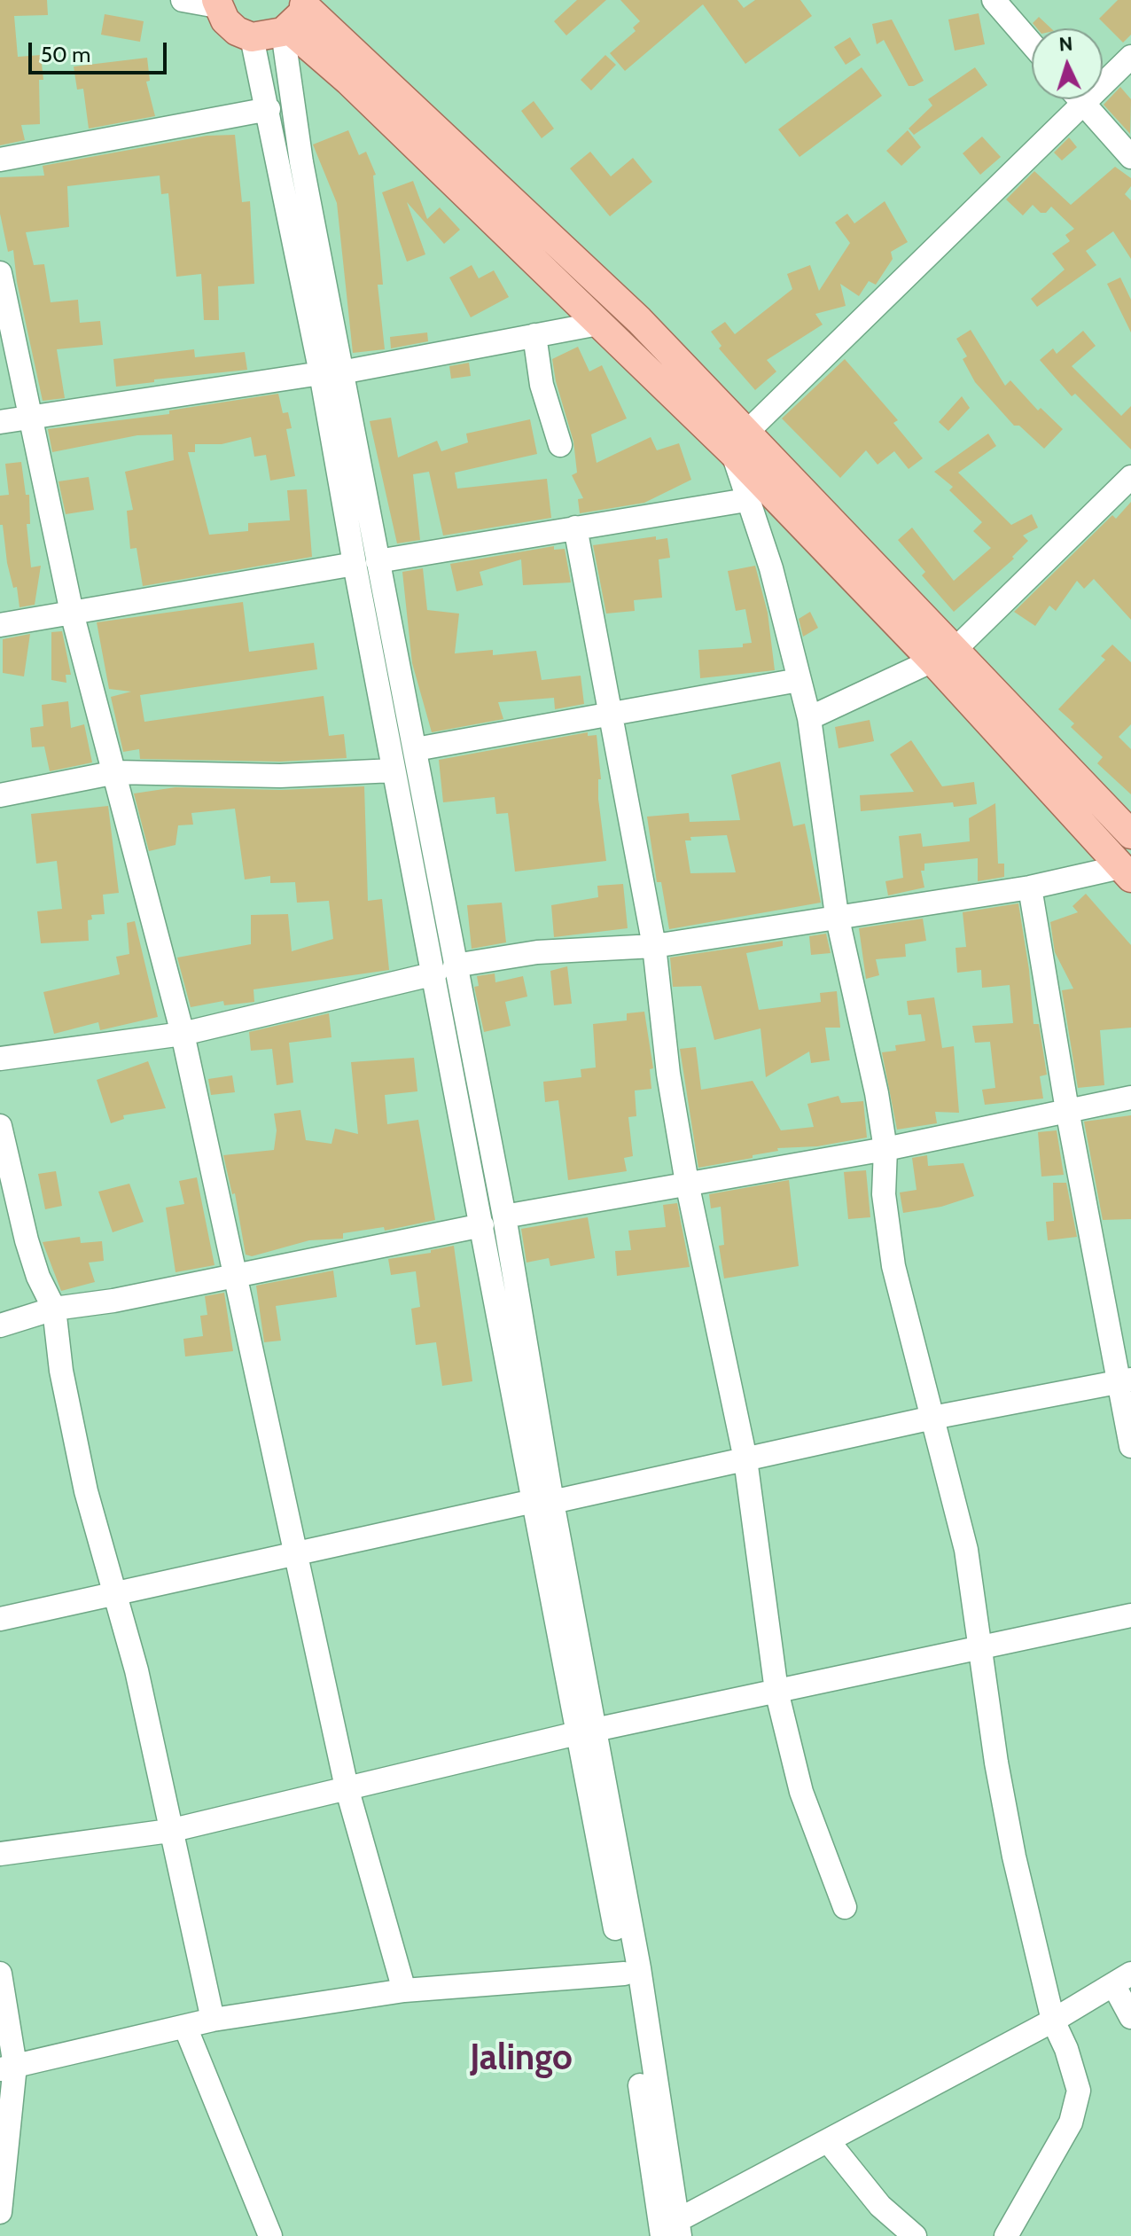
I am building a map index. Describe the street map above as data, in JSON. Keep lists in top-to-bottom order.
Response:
{
  "districts": ["Jalingo"],
  "scale_bar": "50 m",
  "north": "top"
}
